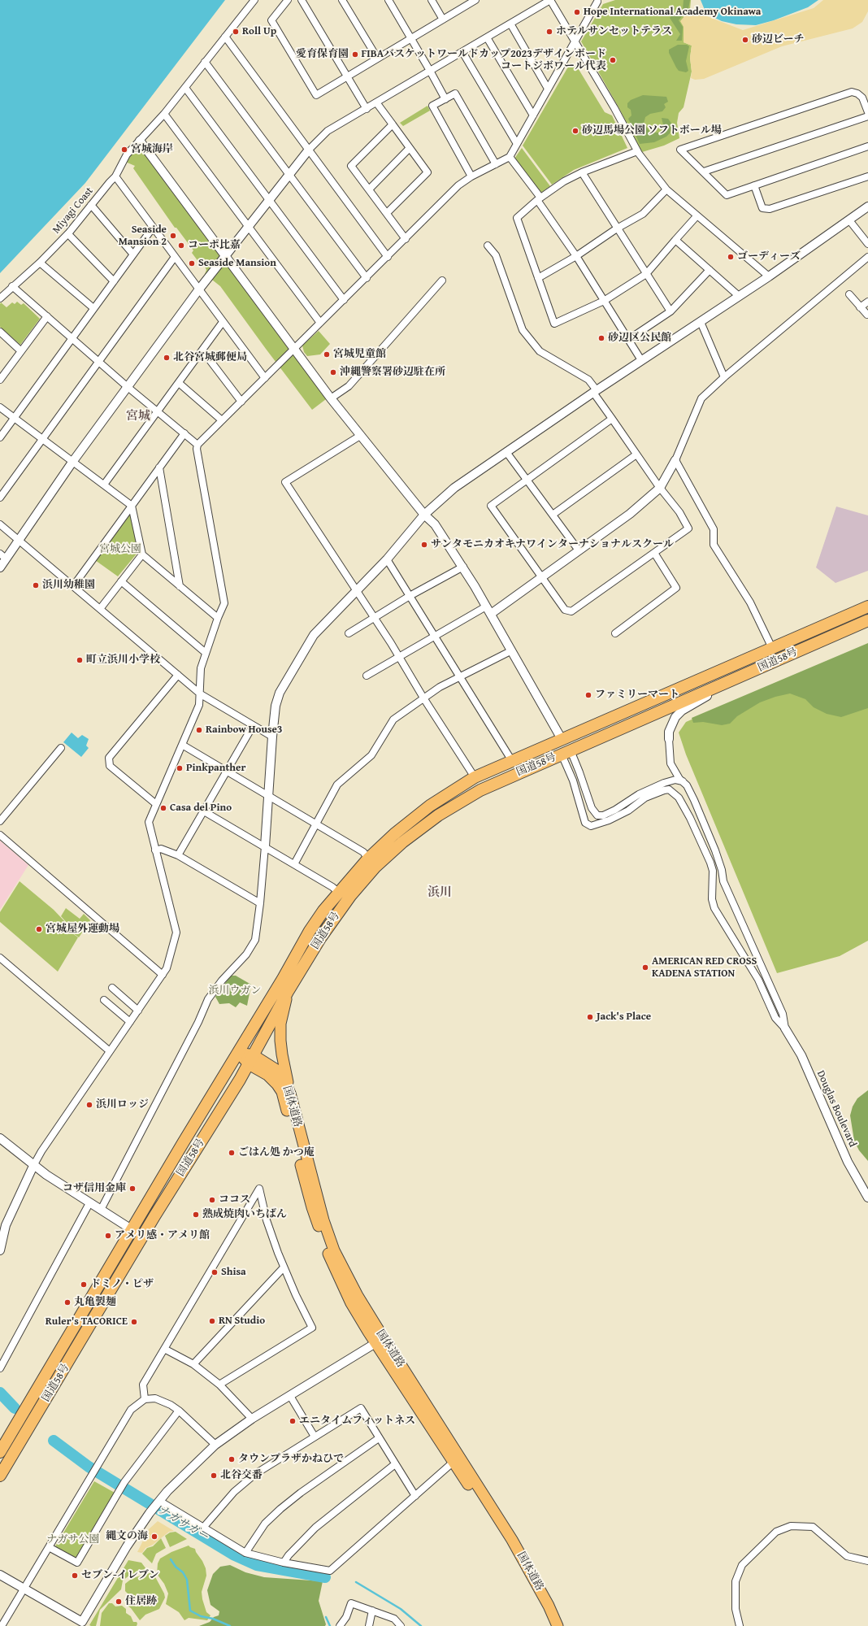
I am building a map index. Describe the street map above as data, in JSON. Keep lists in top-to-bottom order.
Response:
{
  "streets": {
    "highway": ["国道58号"],
    "main road": ["国体道路"],
    "street": ["Miyagi Coast", "Douglas Boulevard"]
  },
  "crossings": [
    ["国道58号", "国体道路"]
  ],
  "districts": ["宮城", "浜川"],
  "water": ["ナガサガー"],
  "parks": ["宮城公園", "浜川ウガン", "ナガサ公園"],
  "places": [
    "Hope International Academy Okinawa",
    "Roll Up",
    "ホテルサンセットテラス",
    "砂辺ビーチ",
    "愛育保育園",
    "FIBAバスケットワールドカップ2023デザインボード コートジボワール代表",
    "砂辺馬場公園 ソフトボール場",
    "宮城海岸",
    "Seaside Mansion 2",
    "コーポ比嘉",
    "ゴーディーズ",
    "Seaside Mansion",
    "砂辺区公民館",
    "宮城児童館",
    "北谷宮城郵便局",
    "沖縄警察署砂辺駐在所",
    "サンタモニカオキナワインターナショナルスクール",
    "浜川幼稚園",
    "町立浜川小学校",
    "ファミリーマート",
    "Rainbow House3",
    "Pinkpanther",
    "Casa del Pino",
    "宮城屋外運動場",
    "AMERICAN RED CROSS KADENA STATION",
    "Jack's Place",
    "浜川ロッジ",
    "ごはん処 かつ庵",
    "コザ信用金庫",
    "ココス",
    "熟成焼肉いちばん",
    "アメリ感・アメリ館",
    "Shisa",
    "ドミノ・ピザ",
    "丸亀製麺",
    "RN Studio",
    "Ruler's TACORICE",
    "エニタイムフィットネス",
    "タウンプラザかねひで",
    "北谷交番",
    "縄文の海",
    "セブン-イレブン",
    "住居跡"
  ]
}
